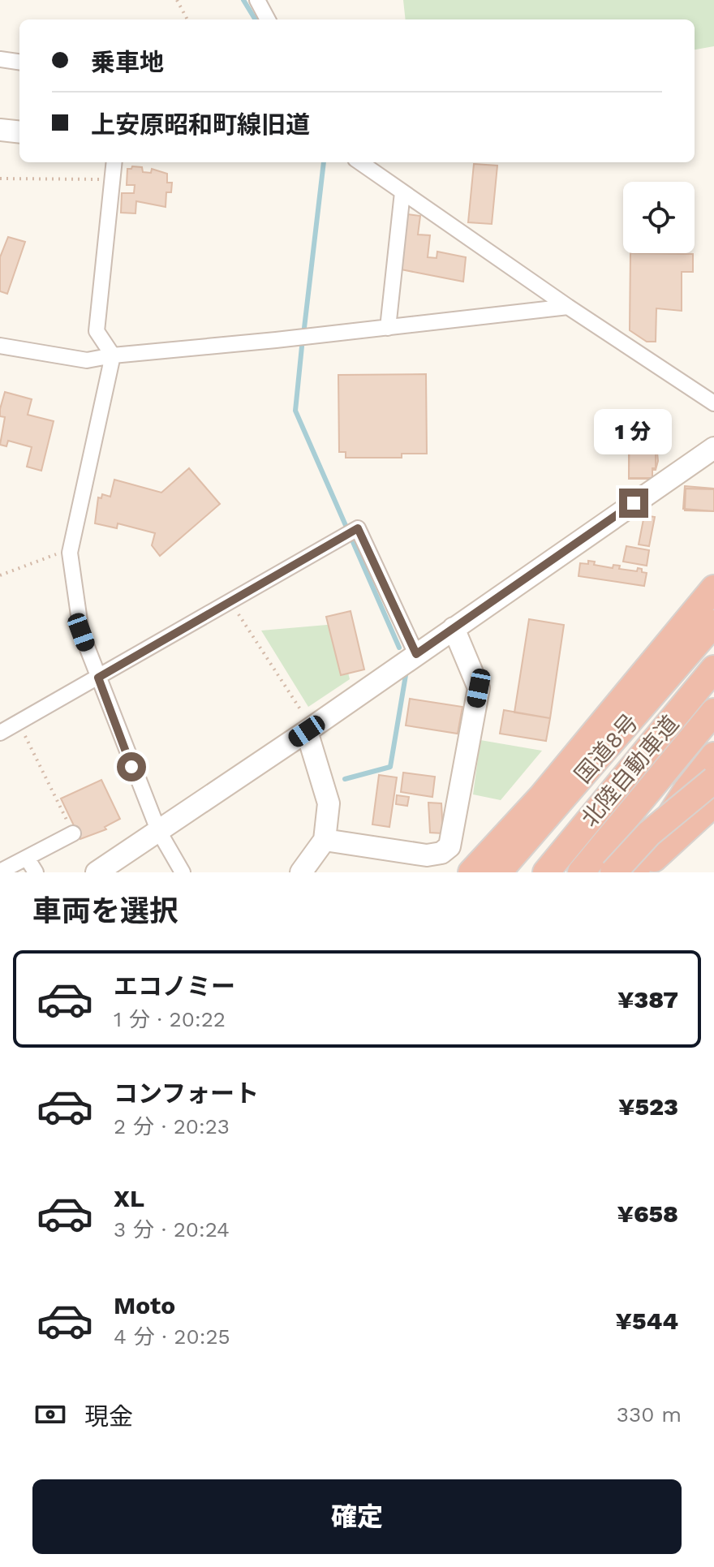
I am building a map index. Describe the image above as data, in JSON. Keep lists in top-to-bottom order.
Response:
{
  "streets": {
    "highway": ["国道8号", "北陸自動車道"]
  },
  "page": {
    "banner": ["乗車地", "上安原昭和町線旧道"],
    "bubble": "1 分",
    "heading": "車両を選択",
    "list": [
      {
        "name": "エコノミー",
        "note": "1 分 · 20:22",
        "value": "¥387"
      },
      {
        "name": "コンフォート",
        "note": "2 分 · 20:23",
        "value": "¥523"
      },
      {
        "name": "XL",
        "note": "3 分 · 20:24",
        "value": "¥658"
      },
      {
        "name": "Moto",
        "note": "4 分 · 20:25",
        "value": "¥544"
      }
    ],
    "pay": ["現金", "330 m"],
    "buttons": "確定"
  }
}
